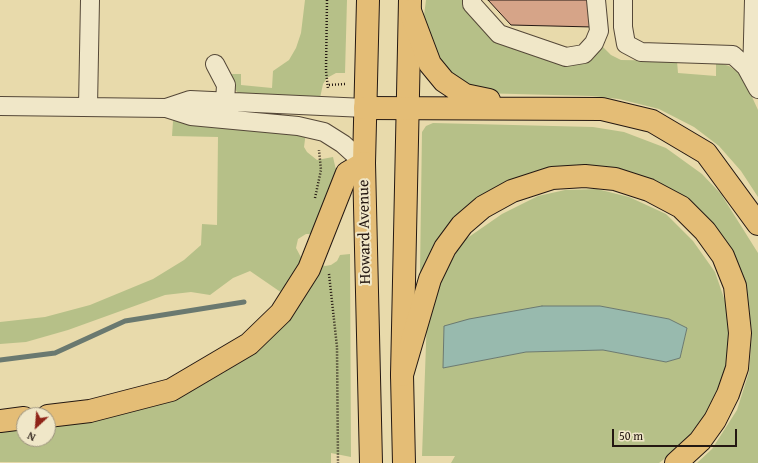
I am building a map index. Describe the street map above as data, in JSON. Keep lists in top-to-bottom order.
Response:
{
  "streets": {
    "main road": ["Howard Avenue"]
  },
  "scale_bar": "50 m",
  "north": "bottom left"
}
